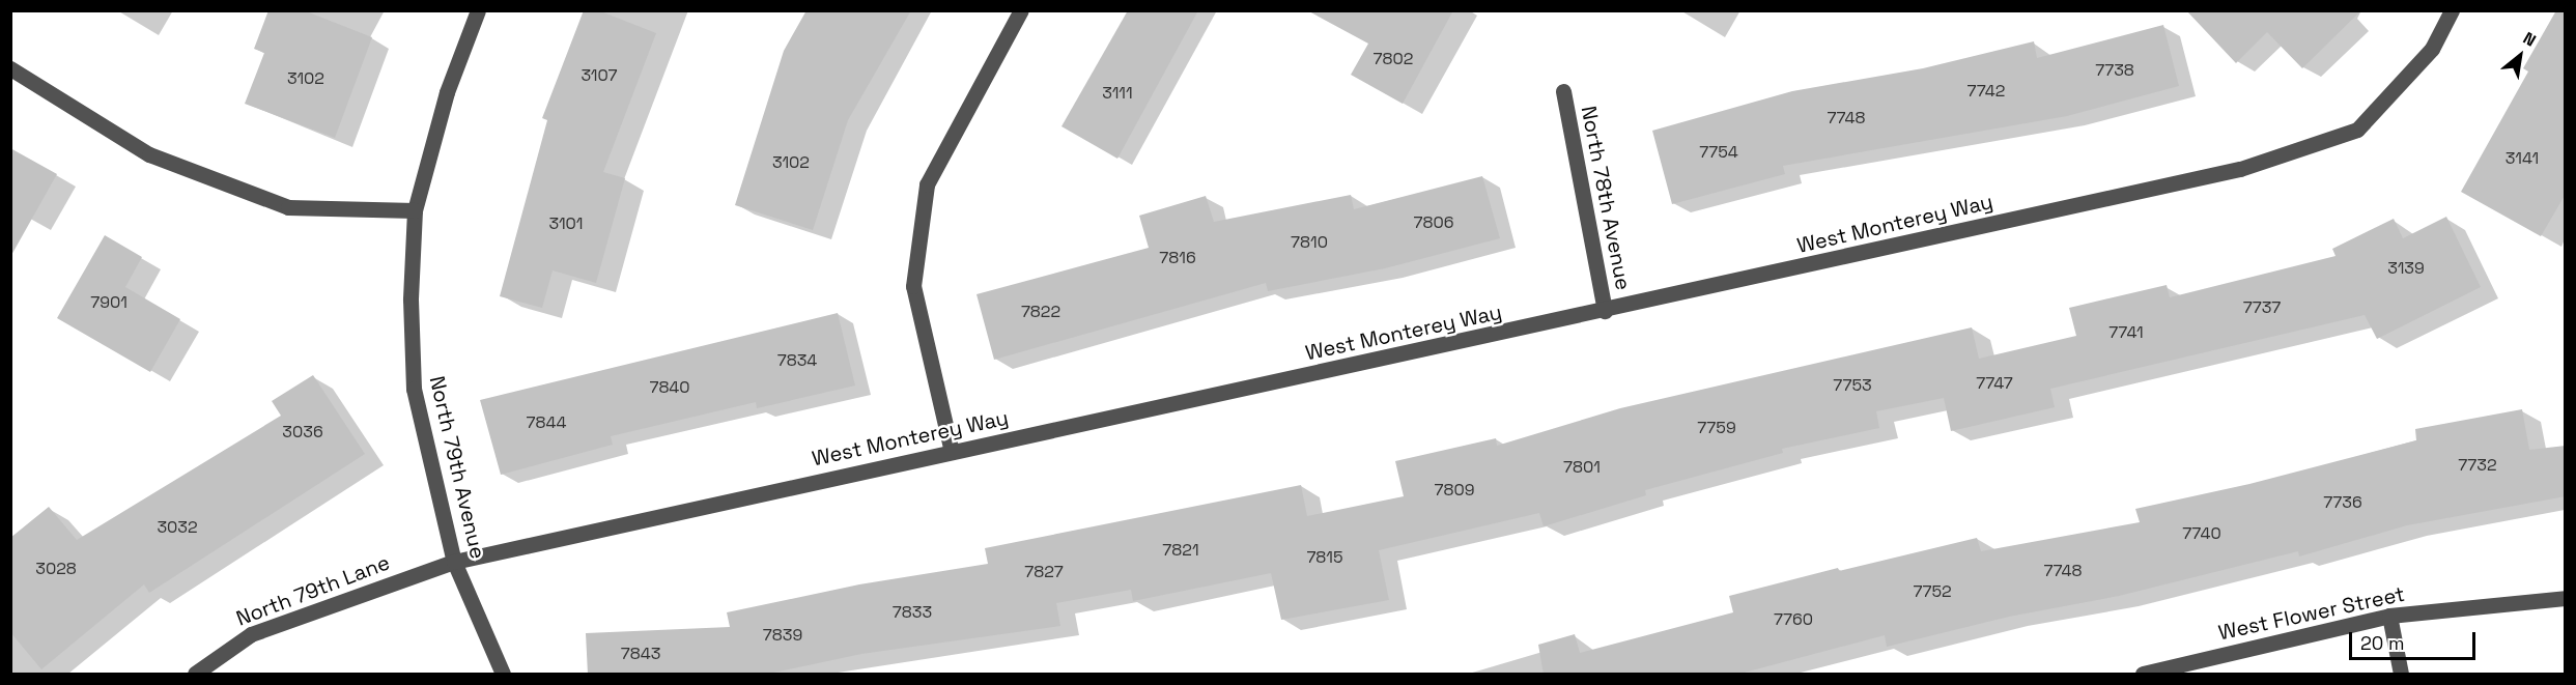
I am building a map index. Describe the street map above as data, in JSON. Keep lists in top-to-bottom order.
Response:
{
  "streets": {
    "street": [
      "North 78th Avenue",
      "West Monterey Way",
      "North 79th Avenue",
      "North 79th Lane",
      "West Flower Street"
    ]
  },
  "crossings": [
    ["North 78th Avenue", "West Monterey Way"],
    ["West Monterey Way", "North 79th Avenue"],
    ["West Monterey Way", "North 79th Lane"],
    ["North 79th Avenue", "North 79th Lane"]
  ],
  "house_numbers": [
    "7802",
    "7738",
    "3107",
    "3102",
    "7742",
    "3111",
    "7748",
    "7754",
    "3141",
    "3102",
    "7806",
    "3101",
    "7810",
    "7816",
    "3139",
    "7901",
    "7737",
    "7822",
    "7741",
    "7834",
    "7747",
    "7753",
    "7840",
    "7844",
    "7759",
    "3036",
    "7732",
    "7801",
    "7809",
    "7736",
    "3032",
    "7740",
    "7821",
    "7815",
    "3028",
    "7748",
    "7827",
    "7752",
    "7833",
    "7760",
    "7839",
    "7843"
  ],
  "scale_bar": "20 m",
  "north": "top right"
}
